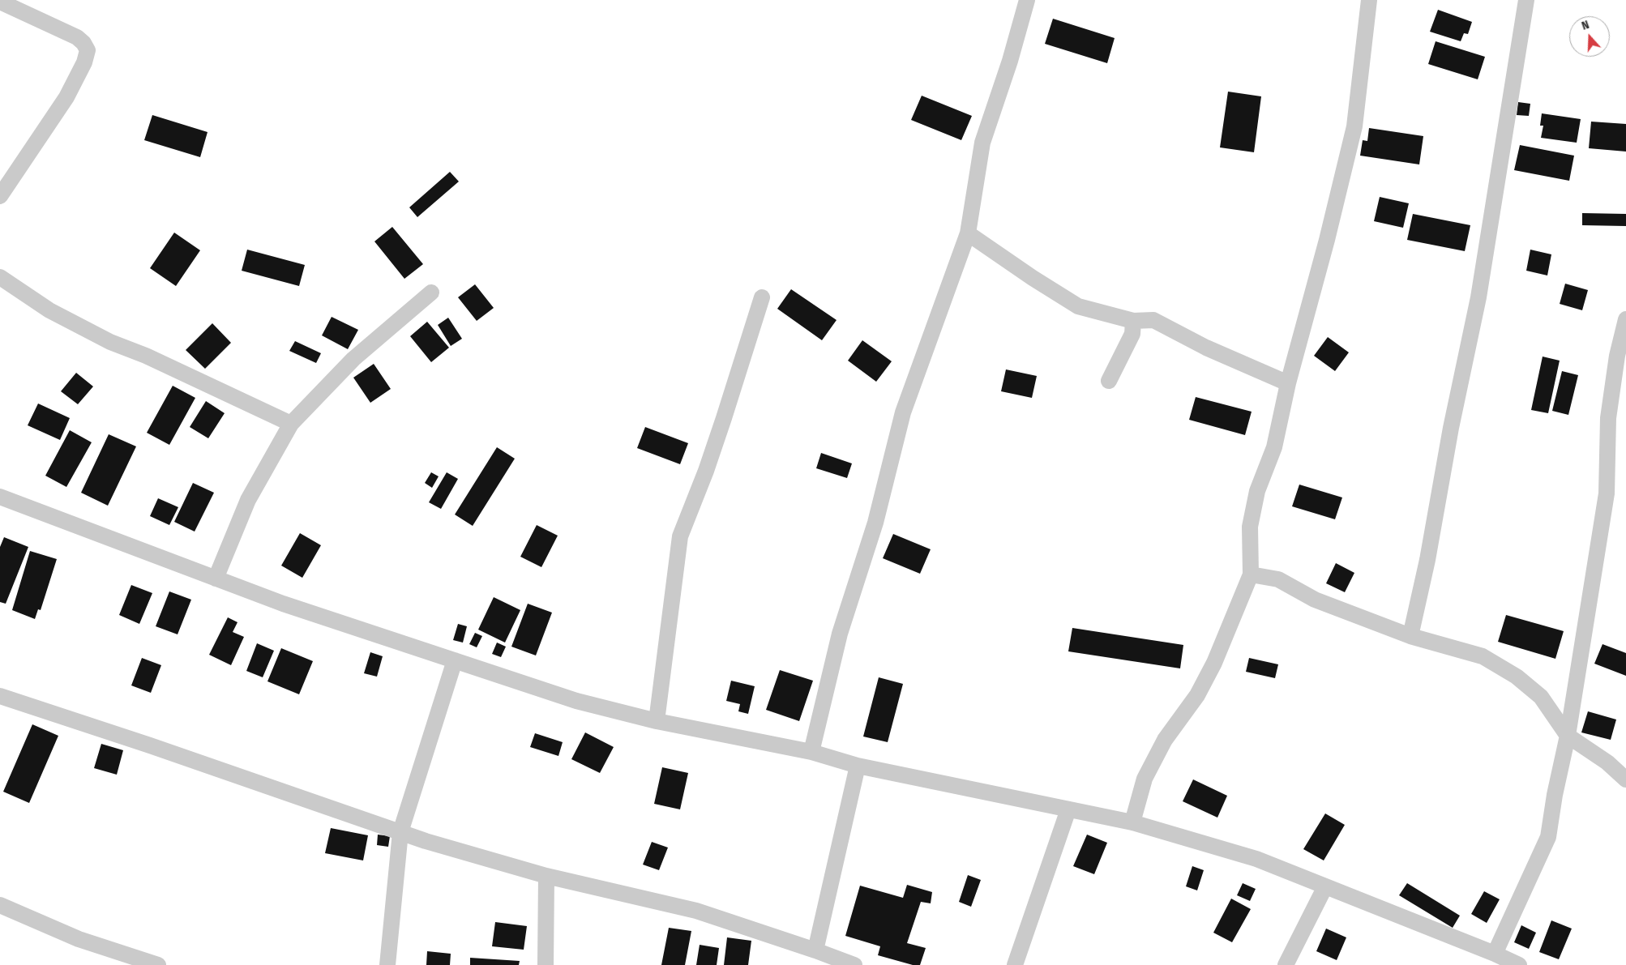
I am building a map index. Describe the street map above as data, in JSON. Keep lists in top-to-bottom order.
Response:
{
  "north": "top"
}
